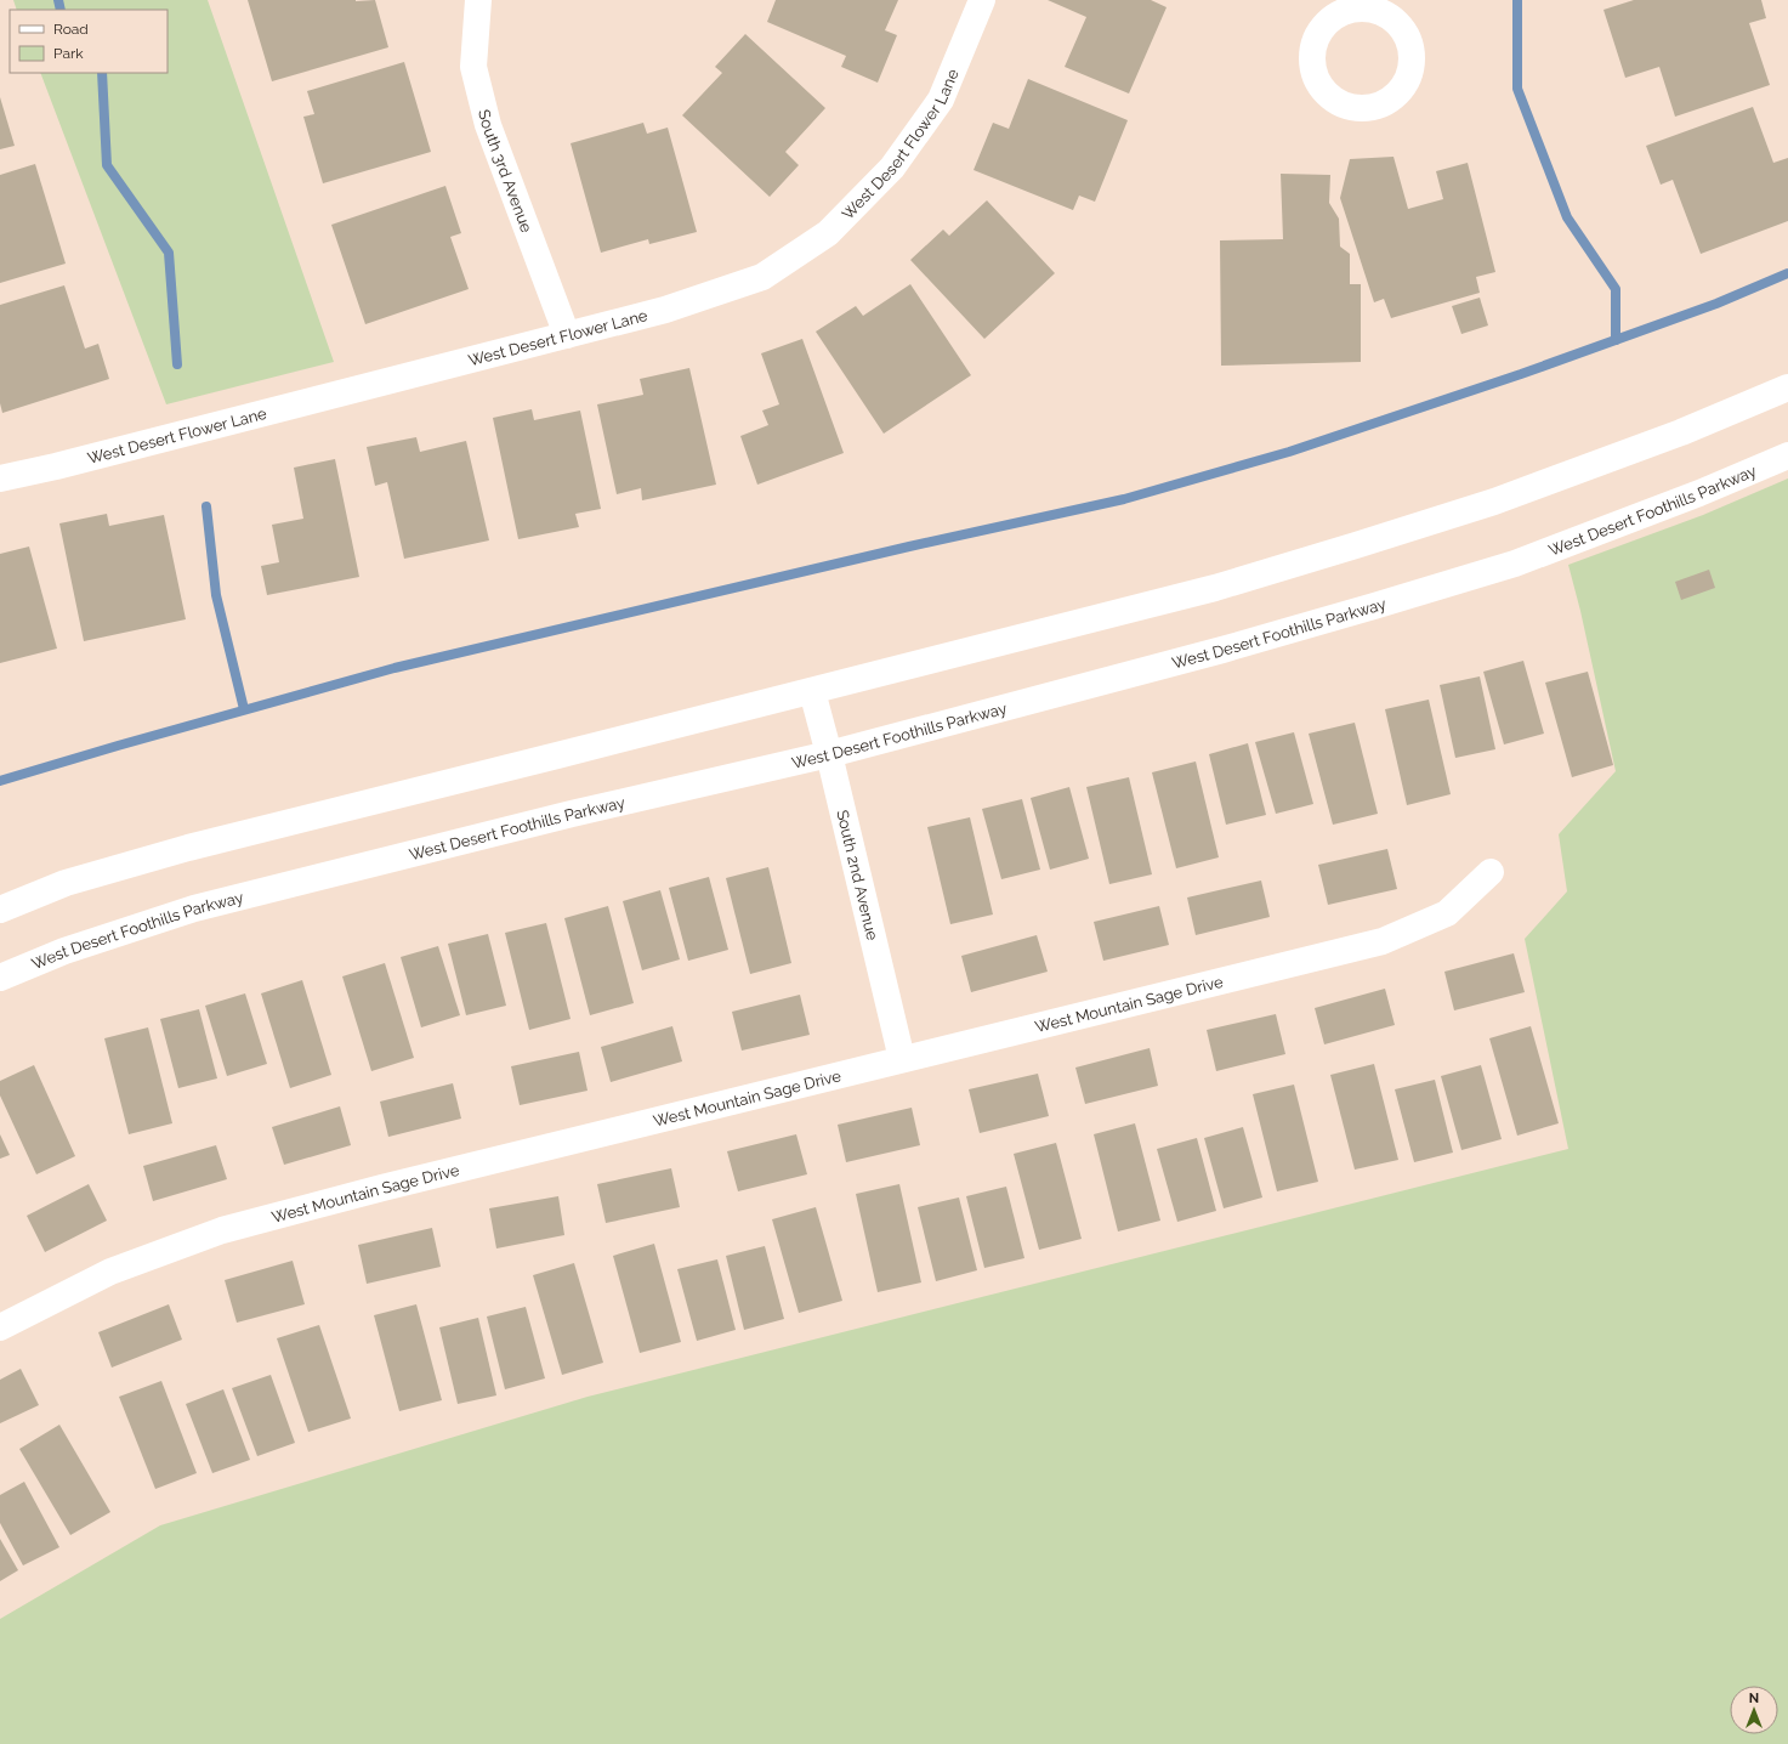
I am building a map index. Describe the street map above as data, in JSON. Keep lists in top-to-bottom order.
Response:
{
  "streets": {
    "street": [
      "West Desert Flower Lane",
      "South 3rd Avenue",
      "West Desert Foothills Parkway",
      "South 2nd Avenue",
      "West Mountain Sage Drive"
    ]
  },
  "crossings": [
    ["West Desert Flower Lane", "South 3rd Avenue"],
    ["West Desert Foothills Parkway", "South 2nd Avenue"],
    ["South 2nd Avenue", "West Mountain Sage Drive"]
  ],
  "legend": ["Road", "Park"],
  "north": "top"
}
